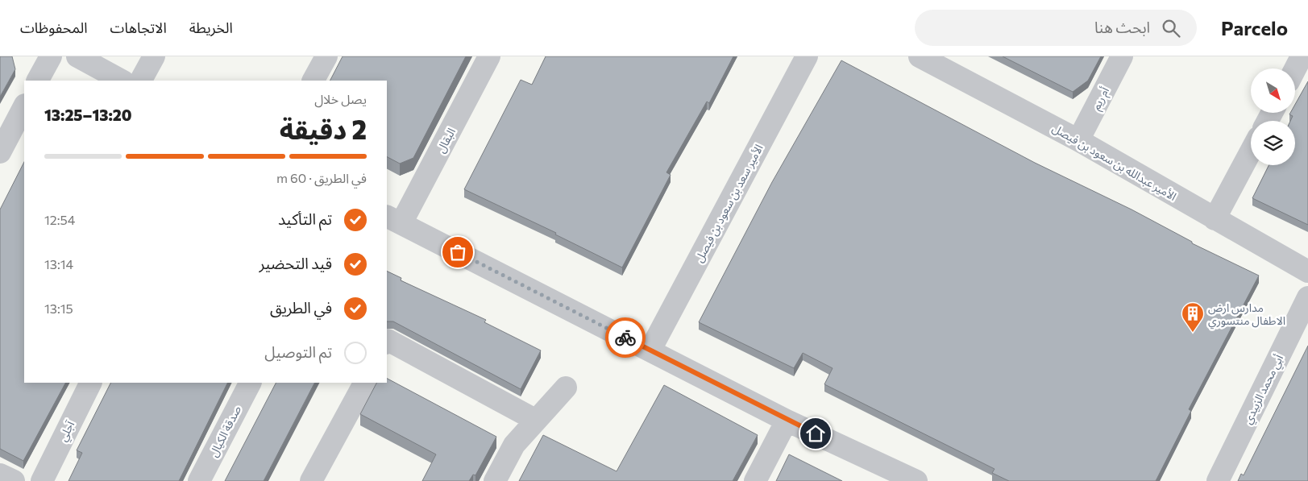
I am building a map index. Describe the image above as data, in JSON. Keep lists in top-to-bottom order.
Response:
{
  "streets": {
    "street": [
      "أم ريم",
      "البقال",
      "الأمير عبدالله بن سعود بن فيصل",
      "الأمير سعد بن سعود بن فيصل",
      "أبي محمد الزبيدي",
      "آجلي",
      "صدقة الكيال"
    ]
  },
  "crossings": [
    ["أم ريم", "الأمير عبدالله بن سعود بن فيصل"]
  ],
  "places": {
    "building": ["مدارس ارض الاطفال منتسوري"]
  },
  "north": "bottom right",
  "page": {
    "header": "Parcelo",
    "search": "ابحث هنا",
    "nav": ["الخريطة", "الاتجاهات", "المحفوظات"],
    "heading": ["2 دقيقة", "يصل خلال", "13:20–13:25"],
    "bar": "في الطريق · 60 m",
    "list": [
      ["تم التأكيد", "12:54"],
      ["قيد التحضير", "13:14"],
      ["في الطريق", "13:15"],
      "تم التوصيل"
    ]
  }
}
